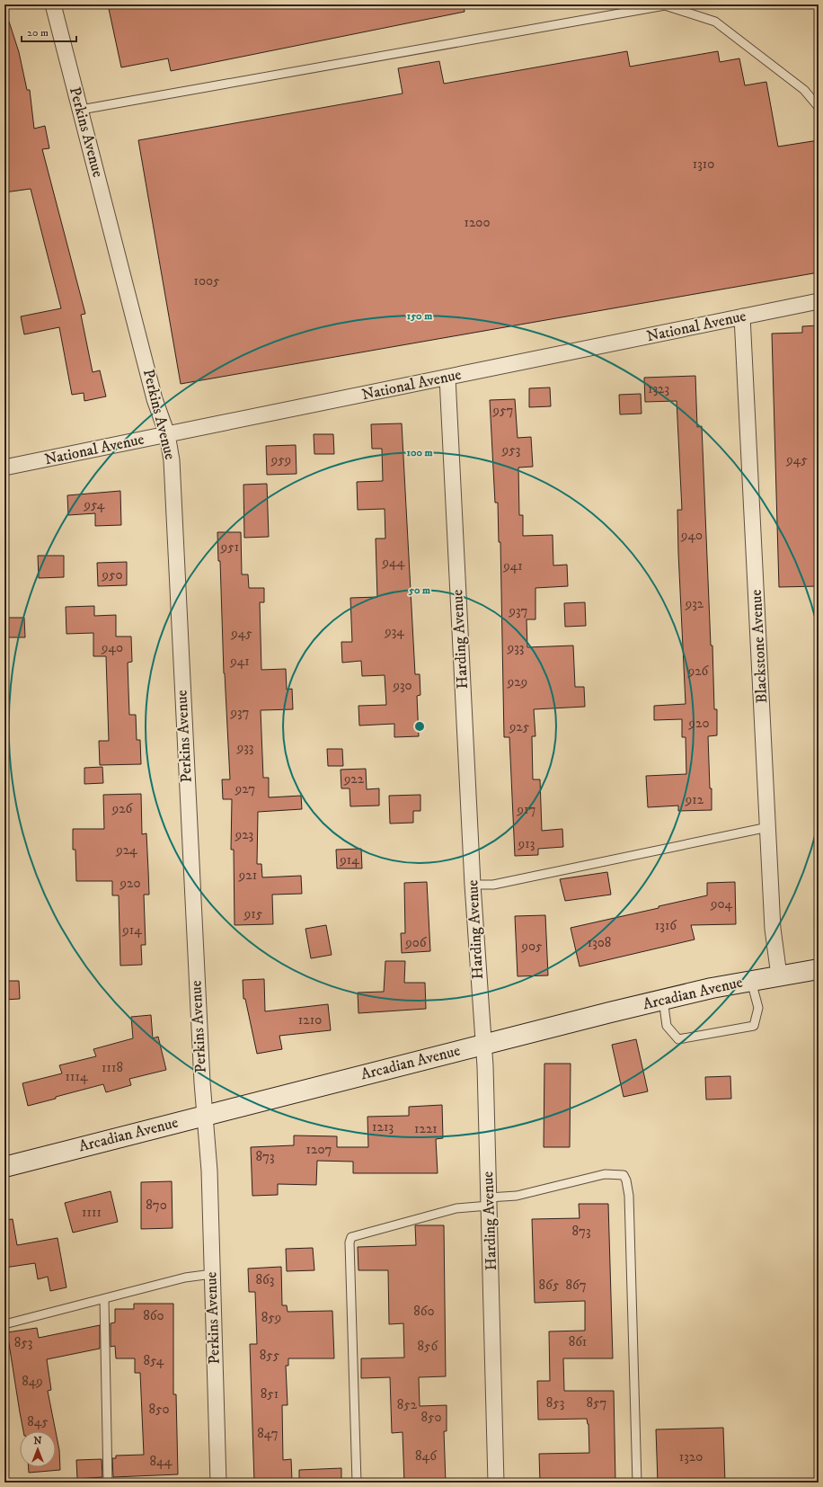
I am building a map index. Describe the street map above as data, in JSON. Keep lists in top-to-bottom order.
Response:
{
  "streets": {
    "main road": ["Arcadian Avenue"],
    "street": [
      "Perkins Avenue",
      "National Avenue",
      "Harding Avenue",
      "Blackstone Avenue"
    ]
  },
  "crossings": [
    ["Perkins Avenue", "National Avenue"],
    ["Perkins Avenue", "Arcadian Avenue"],
    ["National Avenue", "Harding Avenue"],
    ["National Avenue", "Blackstone Avenue"],
    ["Harding Avenue", "Arcadian Avenue"],
    ["Blackstone Avenue", "Arcadian Avenue"]
  ],
  "house_numbers": [
    "1310",
    "1200",
    "1005",
    "1323",
    "957",
    "953",
    "959",
    "945",
    "954",
    "940",
    "951",
    "944",
    "941",
    "950",
    "932",
    "937",
    "934",
    "945",
    "940",
    "933",
    "941",
    "926",
    "929",
    "930",
    "937",
    "920",
    "925",
    "933",
    "922",
    "927",
    "912",
    "926",
    "917",
    "923",
    "913",
    "924",
    "914",
    "921",
    "920",
    "904",
    "915",
    "1316",
    "914",
    "906",
    "1308",
    "905",
    "1210",
    "1118",
    "1114",
    "1213",
    "1221",
    "1207",
    "873",
    "870",
    "1111",
    "873",
    "863",
    "865",
    "867",
    "860",
    "860",
    "859",
    "861",
    "853",
    "856",
    "855",
    "854",
    "849",
    "851",
    "853",
    "857",
    "852",
    "850",
    "850",
    "845",
    "847",
    "846",
    "1320",
    "844"
  ],
  "scale_bar": "20 m",
  "north": "top",
  "rings": ["150 m", "100 m", "50 m"]
}
